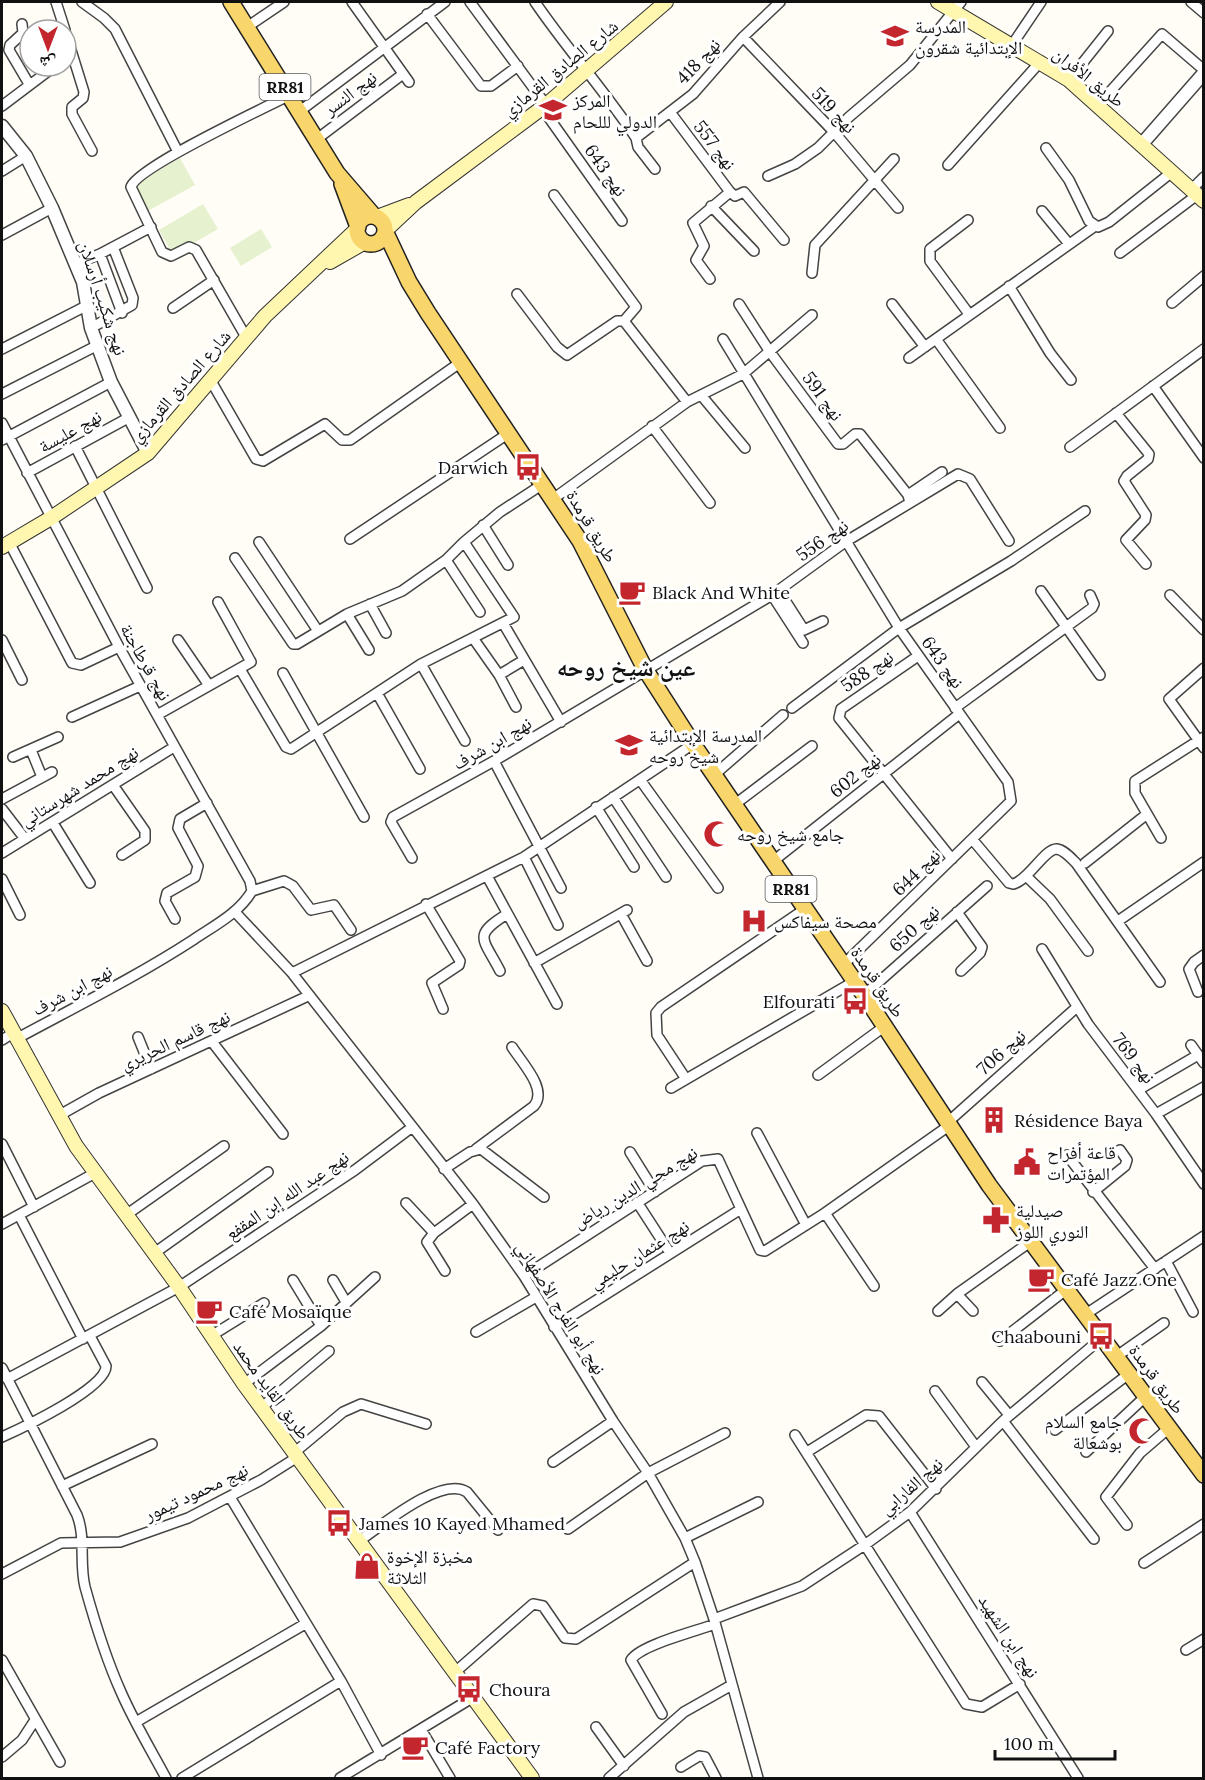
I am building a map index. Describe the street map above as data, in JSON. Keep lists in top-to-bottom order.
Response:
{
  "streets": {
    "main road": [
      "شارع الصادق القرمازي",
      "طريق الأفران",
      "RR81",
      "طريق قرمدة",
      "طريق القايد محمد"
    ],
    "street": [
      "نهج 418",
      "نهج النسر",
      "نهج 519",
      "نهج 557",
      "نهج 643",
      "نهج شكيب أرسلان",
      "نهج 591",
      "نهج عليسة",
      "نهج 556",
      "نهج قرطاجنة",
      "نهج 588",
      "نهج ابن شرف",
      "نهج 602",
      "نهج محمد شهرستاني",
      "نهج 644",
      "نهج 650",
      "نهج قاسم الحريري",
      "نهج 706",
      "نهج 769",
      "نهج محي الدين رياض",
      "نهج عبد الله إبن المقفع",
      "نهج عثمان حليمي",
      "نهج أبو الفرج الأصفهاني",
      "نهج الفارابي",
      "نهج محمود تيمور",
      "نهج ابن الشهيد"
    ]
  },
  "crossings": [
    ["نهج 418", "نهج 519"],
    ["نهج 418", "نهج 557"],
    ["شارع الصادق القرمازي", "نهج 643"],
    ["شارع الصادق القرمازي", "نهج شكيب أرسلان"],
    ["شارع الصادق القرمازي", "طريق قرمدة"],
    ["شارع الصادق القرمازي", "نهج قرطاجنة"],
    ["نهج النسر", "طريق قرمدة"],
    ["نهج 643", "نهج 556"],
    ["نهج 643", "نهج 588"],
    ["نهج 643", "نهج 602"],
    ["نهج 643", "نهج 644"],
    ["نهج شكيب أرسلان", "نهج عليسة"],
    ["نهج 591", "نهج 556"],
    ["نهج عليسة", "نهج قرطاجنة"],
    ["طريق قرمدة", "نهج 556"],
    ["طريق قرمدة", "نهج ابن شرف"],
    ["طريق قرمدة", "نهج 602"],
    ["طريق قرمدة", "نهج 644"],
    ["طريق قرمدة", "نهج 650"],
    ["طريق قرمدة", "نهج 706"],
    ["طريق قرمدة", "نهج الفارابي"],
    ["نهج 556", "نهج ابن شرف"],
    ["نهج قرطاجنة", "نهج محمد شهرستاني"],
    ["نهج 588", "نهج 602"],
    ["نهج ابن شرف", "نهج أبو الفرج الأصفهاني"],
    ["نهج ابن شرف", "طريق القايد محمد"],
    ["نهج قاسم الحريري", "نهج أبو الفرج الأصفهاني"],
    ["نهج قاسم الحريري", "طريق القايد محمد"],
    ["نهج 706", "نهج 769"],
    ["نهج 706", "نهج محي الدين رياض"],
    ["نهج 706", "نهج عثمان حليمي"],
    ["نهج محي الدين رياض", "نهج عثمان حليمي"],
    ["نهج محي الدين رياض", "نهج أبو الفرج الأصفهاني"],
    ["نهج عبد الله إبن المقفع", "نهج أبو الفرج الأصفهاني"],
    ["نهج عبد الله إبن المقفع", "طريق القايد محمد"],
    ["نهج عثمان حليمي", "نهج أبو الفرج الأصفهاني"],
    ["نهج أبو الفرج الأصفهاني", "نهج الفارابي"],
    ["طريق القايد محمد", "نهج محمود تيمور"],
    ["نهج الفارابي", "نهج ابن الشهيد"]
  ],
  "districts": ["عين شيخ روحه"],
  "places": {
    "school or university": ["المدرسة الإبتدائية شقرون", "المركز الدولي لللحام", "المدرسة الإبتدائية شيخ روحه"],
    "bus stop": [
      "Darwich",
      "Elfourati",
      "Chaabouni",
      "James 10 Kayed Mhamed",
      "Choura"
    ],
    "cafe": [
      "Black And White",
      "Café Jazz One",
      "Café Mosaïque",
      "Café Factory"
    ],
    "mosque": ["جامع شيخ روحه", "جامع السلام بوشعالة"],
    "hospital": ["مصحة سيفاكس"],
    "building": ["Résidence Baya"],
    "public building": ["قاعة أفراح المؤتمرات"],
    "pharmacy": ["صيدلية النوري اللوز"],
    "shop": ["مخبزة الإخوة الثلاثة"]
  },
  "scale_bar": "100 m",
  "north": "bottom"
}
